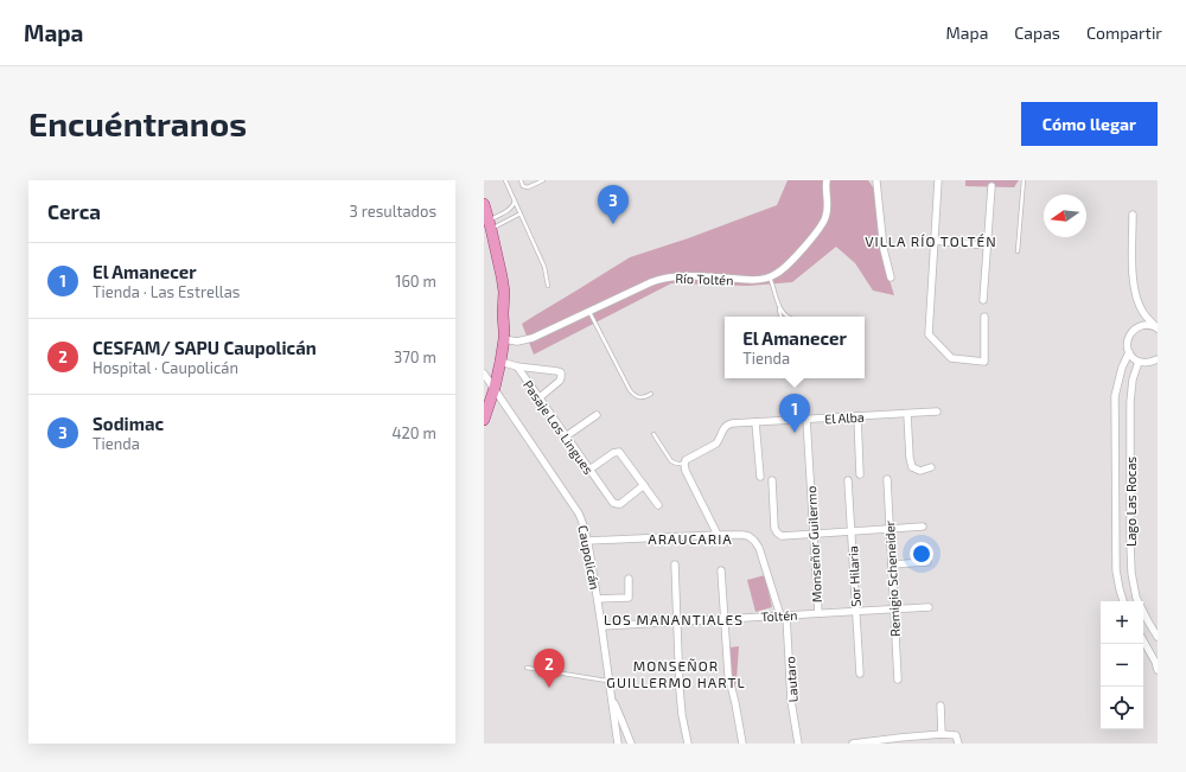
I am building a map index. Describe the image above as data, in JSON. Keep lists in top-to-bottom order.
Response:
{
  "streets": {
    "street": [
      "Río Toltén",
      "El Alba",
      "Pasaje Los Lingues",
      "Lago Las Rocas",
      "Monseñor Guilermo",
      "Caupolicán",
      "Sor Hilaria",
      "Remigio Scheneider",
      "Toltén",
      "Lautaro"
    ]
  },
  "crossings": [
    ["El Alba", "Monseñor Guilermo"],
    ["Monseñor Guilermo", "Toltén"],
    ["Caupolicán", "Toltén"],
    ["Sor Hilaria", "Toltén"],
    ["Remigio Scheneider", "Toltén"],
    ["Toltén", "Lautaro"]
  ],
  "districts": [
    "VILLA RÍO TOLTÉN",
    "ARAUCARIA",
    "LOS MANANTIALES",
    "MONSEÑOR GUILLERMO HARTL"
  ],
  "north": "left",
  "page": {
    "header": "Mapa",
    "nav": ["Mapa", "Capas", "Compartir"],
    "buttons": "Cómo llegar",
    "title": "Encuéntranos",
    "heading": ["Cerca", "3 resultados"],
    "pins": ["3", "1", "2"],
    "list": [
      {
        "mark": "1",
        "name": "El Amanecer",
        "note": "Tienda · Las Estrellas",
        "value": "160 m"
      },
      {
        "mark": "2",
        "name": "CESFAM/ SAPU Caupolicán",
        "note": "Hospital · Caupolicán",
        "value": "370 m"
      },
      {
        "mark": "3",
        "name": "Sodimac",
        "note": "Tienda",
        "value": "420 m"
      }
    ],
    "popup": ["El Amanecer", "Tienda"],
    "map_buttons": ["+", "−"]
  }
}
